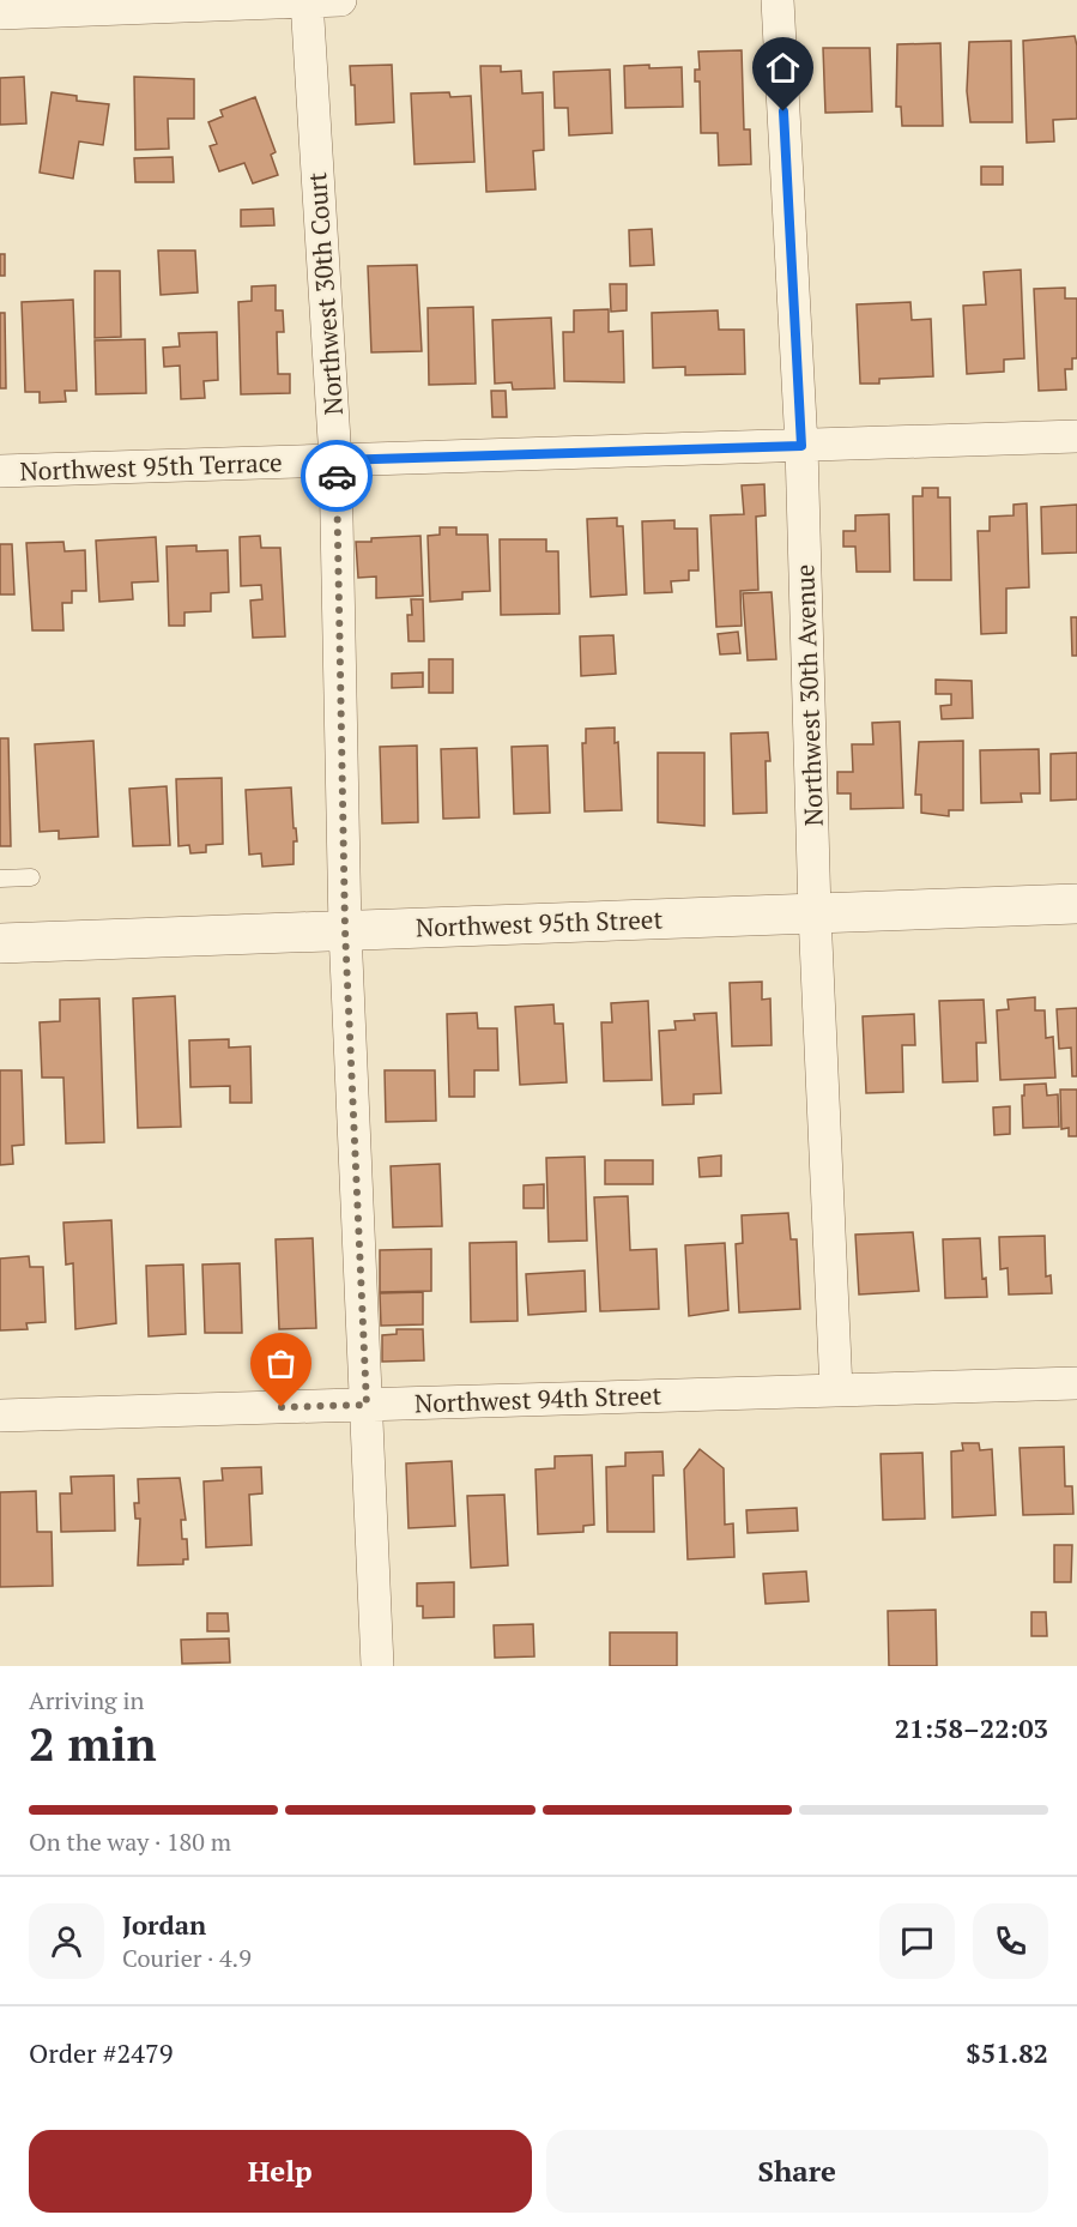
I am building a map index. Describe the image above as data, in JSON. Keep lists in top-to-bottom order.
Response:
{
  "streets": {
    "street": [
      "Northwest 30th Court",
      "Northwest 95th Terrace",
      "Northwest 30th Avenue",
      "Northwest 95th Street",
      "Northwest 94th Street"
    ]
  },
  "crossings": [
    ["Northwest 30th Court", "Northwest 95th Terrace"],
    ["Northwest 30th Court", "Northwest 95th Street"],
    ["Northwest 30th Court", "Northwest 94th Street"],
    ["Northwest 95th Terrace", "Northwest 30th Avenue"],
    ["Northwest 30th Avenue", "Northwest 95th Street"],
    ["Northwest 30th Avenue", "Northwest 94th Street"]
  ],
  "page": {
    "heading": ["2 min", "Arriving in", "21:58–22:03"],
    "panel": [
      "Jordan",
      "Courier · 4.9",
      "Order #2479",
      "$51.82"
    ],
    "bar": "On the way · 180 m",
    "buttons": ["Help", "Share"]
  }
}
